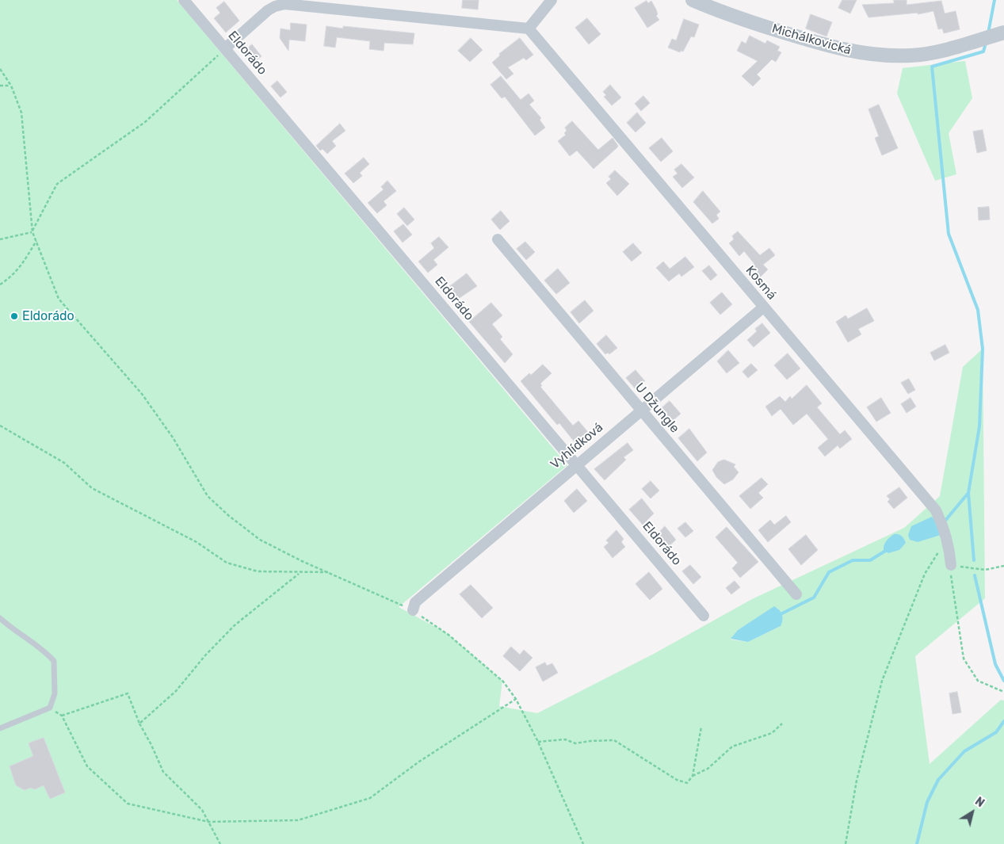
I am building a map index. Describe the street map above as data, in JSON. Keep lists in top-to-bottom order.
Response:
{
  "streets": {
    "street": [
      "Michálkovická",
      "Eldorádo",
      "Kosmá",
      "U Džungle",
      "Vyhlídková"
    ]
  },
  "crossings": [
    ["Eldorádo", "Vyhlídková"],
    ["Kosmá", "Vyhlídková"],
    ["U Džungle", "Vyhlídková"]
  ],
  "places": ["Eldorádo"],
  "north": "top right"
}
